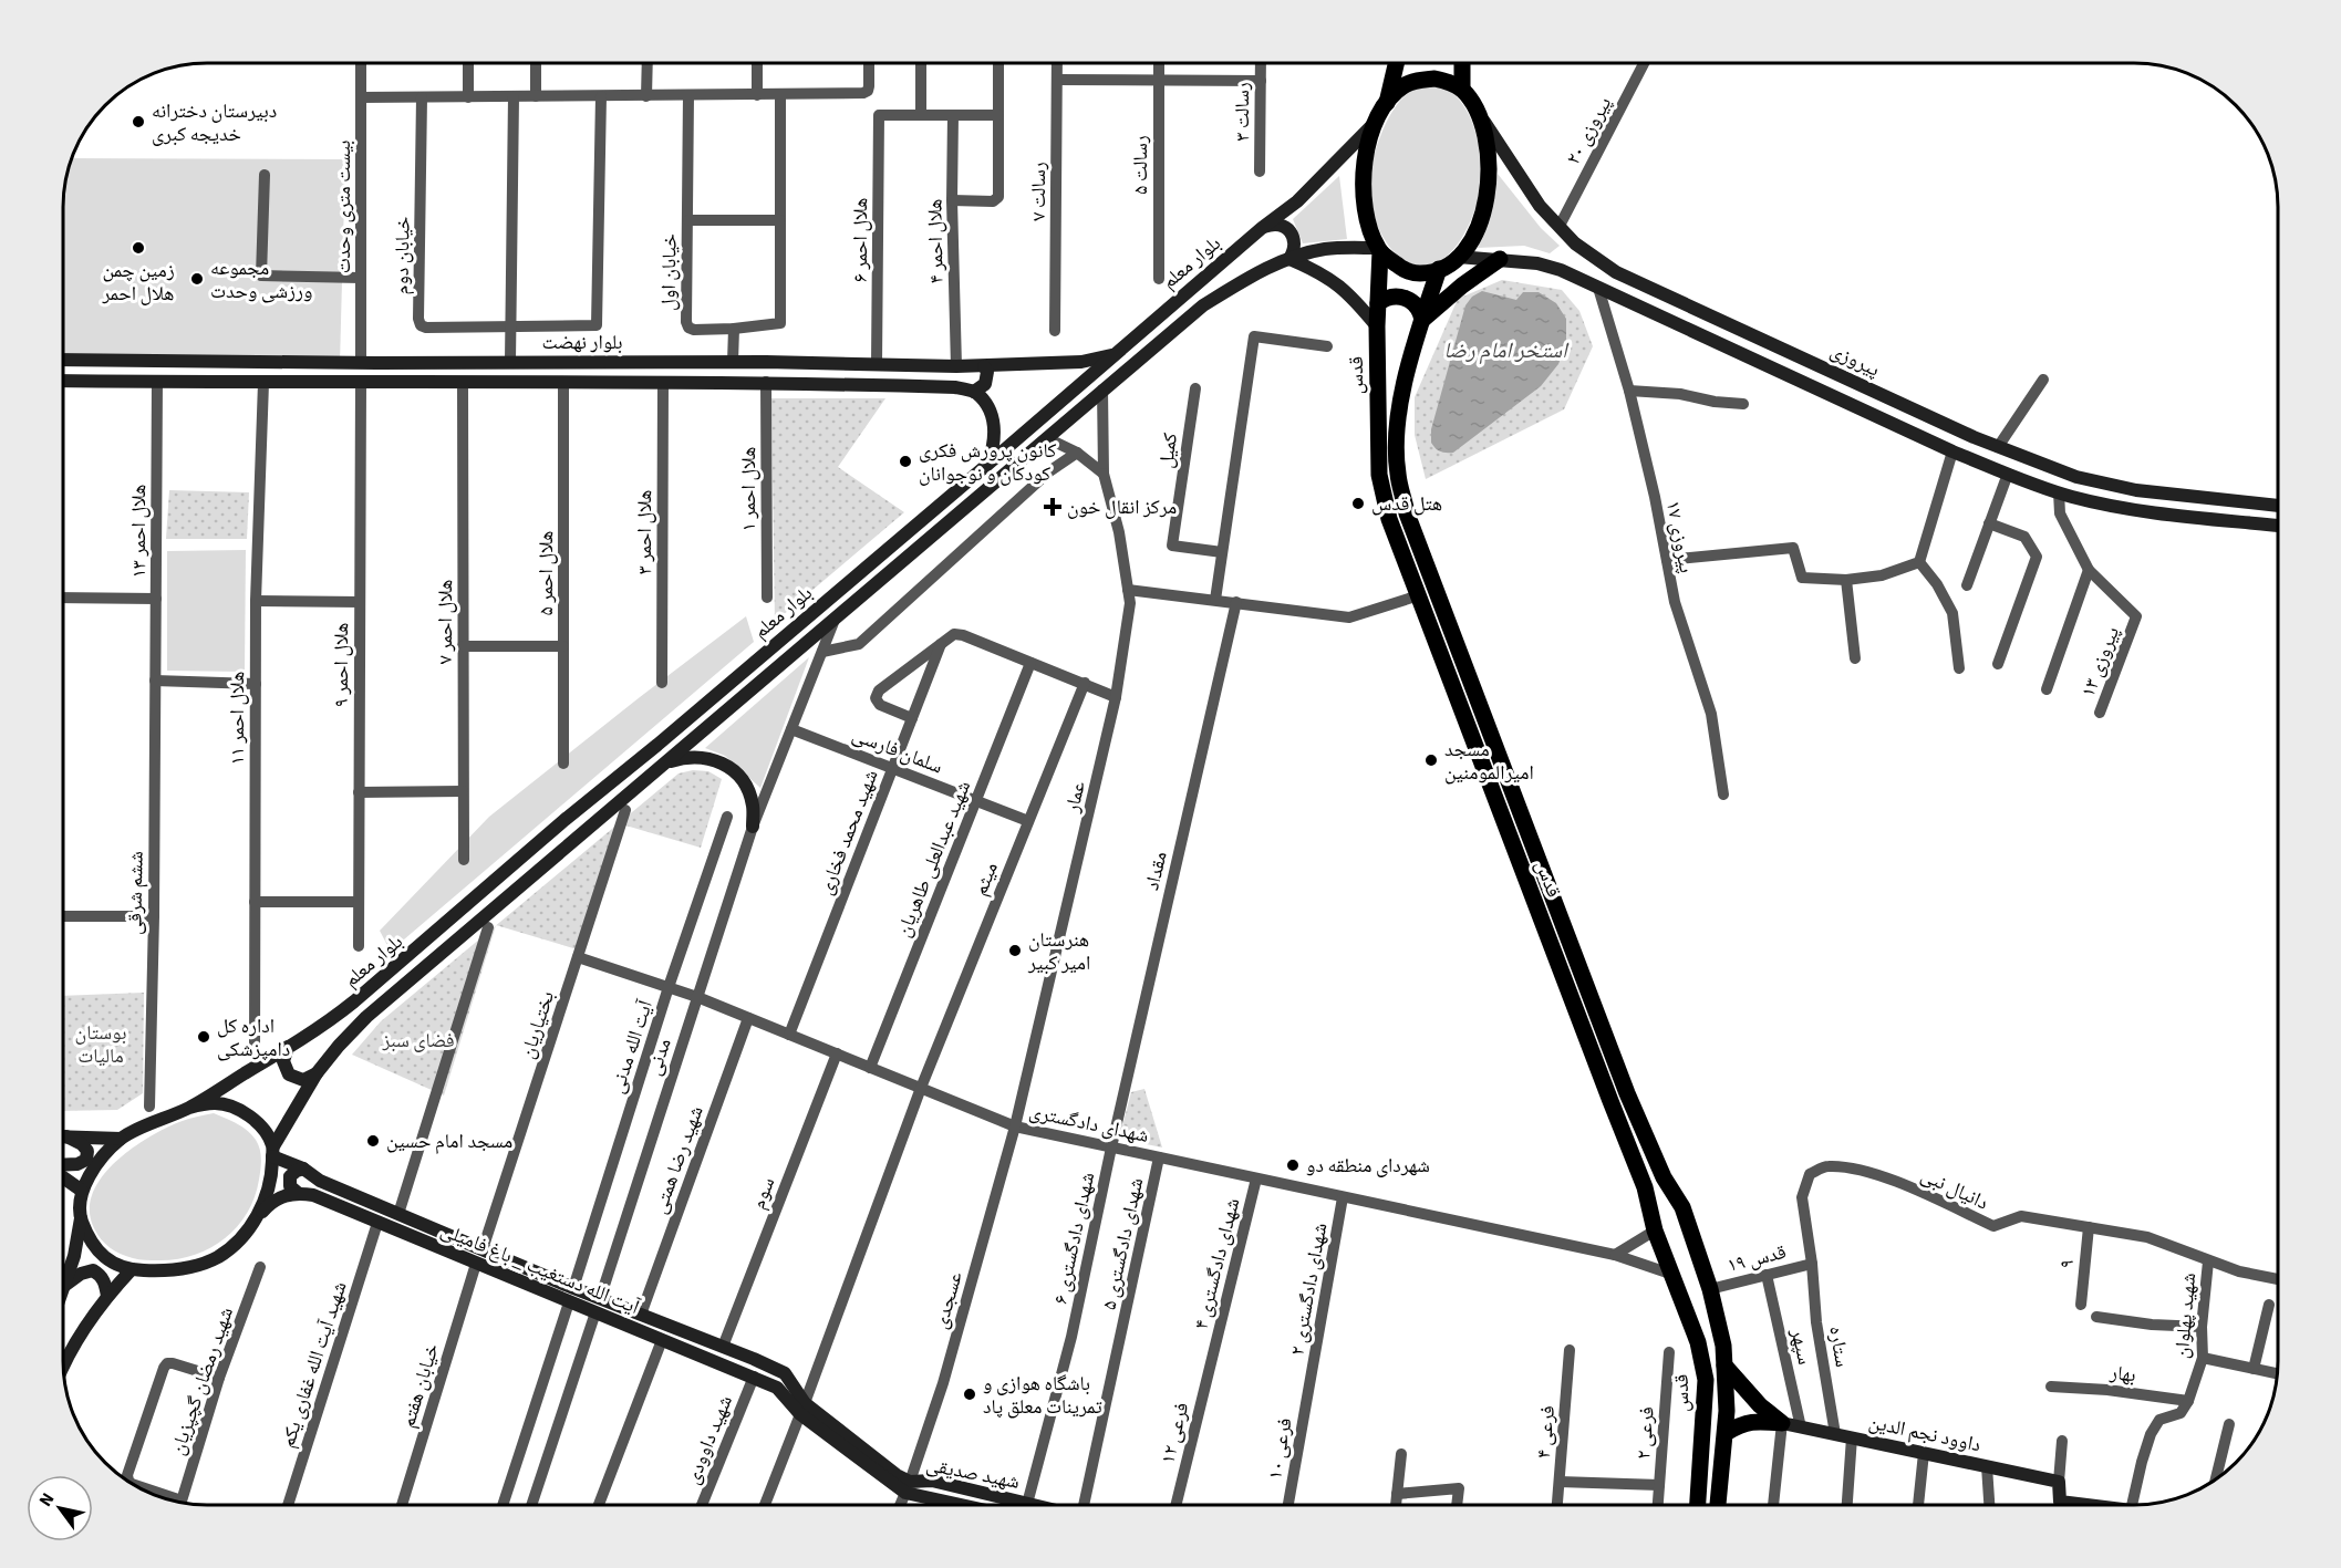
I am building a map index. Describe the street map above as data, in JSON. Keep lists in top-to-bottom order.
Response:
{
  "streets": {
    "main road": [
      "بلوار معلم",
      "بلوار نهضت",
      "پیروزی",
      "قدس",
      "آیت الله دستغیب _ باغ فامیلی",
      "داوود نجم الدین",
      "شهید صدیقی"
    ],
    "street": [
      "رسالت ۳",
      "پیروزی ۲۰",
      "رسالت ۵",
      "رسالت ۷",
      "بیست متری وحدت",
      "هلال احمر ۶",
      "هلال احمر ۴",
      "خیابان دوم",
      "خیابان اول",
      "کمیل",
      "هلال احمر ۱",
      "هلال احمر ۱۳",
      "هلال احمر ۳",
      "پیروزی ۱۷",
      "هلال احمر ۵",
      "هلال احمر ۷",
      "پیروزی ۱۳",
      "هلال احمر ۹",
      "هلال احمر ۱۱",
      "سلمان فارسی",
      "عمار",
      "شهید محمد فخاری",
      "شهید عبدالعلی طاهریان",
      "مقداد",
      "میثم",
      "ششم شرقی",
      "بختیاریان",
      "آیت الله مدنی",
      "مدنی",
      "شهدای دادگستری",
      "شهید رضا همتی",
      "دانیال نبی",
      "سوم",
      "شهدای دادگستری ۶",
      "شهدای دادگستری ۵",
      "قدس ۱۹",
      "شهدای دادگستری ۴",
      "۹",
      "شهدای دادگستری ۲",
      "عسجدی",
      "شهید پهلوان",
      "سپهر",
      "ستاره",
      "شهید آیت الله غفاری یکم",
      "بهار",
      "شهید رمضان گچپزیان",
      "خیابان هفتم",
      "فرعی ۴",
      "فرعی ۱۲",
      "فرعی ۲",
      "شهید داوودی",
      "فرعی ۱۰"
    ]
  },
  "crossings": [
    ["پیروزی ۲۰", "پیروزی"],
    ["بیست متری وحدت", "بلوار نهضت"],
    ["هلال احمر ۶", "بلوار نهضت"],
    ["هلال احمر ۴", "بلوار نهضت"],
    ["بلوار معلم", "بلوار نهضت"],
    ["بلوار معلم", "پیروزی"],
    ["بلوار معلم", "قدس"],
    ["بلوار معلم", "عمار"],
    ["بلوار معلم", "مدنی"],
    ["بلوار معلم", "آیت الله دستغیب _ باغ فامیلی"],
    ["بلوار نهضت", "هلال احمر ۱"],
    ["بلوار نهضت", "هلال احمر ۱۳"],
    ["بلوار نهضت", "هلال احمر ۳"],
    ["بلوار نهضت", "هلال احمر ۵"],
    ["بلوار نهضت", "هلال احمر ۷"],
    ["بلوار نهضت", "هلال احمر ۹"],
    ["بلوار نهضت", "هلال احمر ۱۱"],
    ["پیروزی", "قدس"],
    ["پیروزی", "پیروزی ۱۷"],
    ["پیروزی", "پیروزی ۱۳"],
    ["قدس", "شهدای دادگستری"],
    ["قدس", "قدس ۱۹"],
    ["هلال احمر ۱۳", "ششم شرقی"],
    ["سلمان فارسی", "شهید محمد فخاری"],
    ["سلمان فارسی", "شهید عبدالعلی طاهریان"],
    ["سلمان فارسی", "میثم"],
    ["سلمان فارسی", "مدنی"],
    ["عمار", "شهدای دادگستری"],
    ["عمار", "عسجدی"],
    ["شهید محمد فخاری", "شهدای دادگستری"],
    ["شهید عبدالعلی طاهریان", "شهدای دادگستری"],
    ["مقداد", "شهدای دادگستری"],
    ["مقداد", "شهدای دادگستری ۶"],
    ["میثم", "شهدای دادگستری"],
    ["میثم", "آیت الله دستغیب _ باغ فامیلی"],
    ["میثم", "شهید صدیقی"],
    ["بختیاریان", "شهدای دادگستری"],
    ["بختیاریان", "آیت الله دستغیب _ باغ فامیلی"],
    ["آیت الله مدنی", "شهدای دادگستری"],
    ["آیت الله مدنی", "آیت الله دستغیب _ باغ فامیلی"],
    ["مدنی", "شهدای دادگستری"],
    ["مدنی", "آیت الله دستغیب _ باغ فامیلی"],
    ["شهدای دادگستری", "شهید رضا همتی"],
    ["شهدای دادگستری", "سوم"],
    ["شهدای دادگستری", "شهدای دادگستری ۶"],
    ["شهدای دادگستری", "شهدای دادگستری ۵"],
    ["شهدای دادگستری", "شهدای دادگستری ۴"],
    ["شهدای دادگستری", "شهدای دادگستری ۲"],
    ["شهدای دادگستری", "عسجدی"],
    ["شهید رضا همتی", "آیت الله دستغیب _ باغ فامیلی"],
    ["دانیال نبی", "قدس ۱۹"],
    ["دانیال نبی", "۹"],
    ["دانیال نبی", "شهید پهلوان"],
    ["دانیال نبی", "ستاره"],
    ["سوم", "آیت الله دستغیب _ باغ فامیلی"],
    ["شهدای دادگستری ۶", "شهید صدیقی"],
    ["قدس ۱۹", "سپهر"],
    ["قدس ۱۹", "ستاره"],
    ["شهدای دادگستری ۴", "فرعی ۱۲"],
    ["آیت الله دستغیب _ باغ فامیلی", "شهید آیت الله غفاری یکم"],
    ["آیت الله دستغیب _ باغ فامیلی", "خیابان هفتم"],
    ["آیت الله دستغیب _ باغ فامیلی", "شهید داوودی"],
    ["آیت الله دستغیب _ باغ فامیلی", "شهید صدیقی"],
    ["شهدای دادگستری ۲", "فرعی ۱۰"],
    ["عسجدی", "شهید صدیقی"],
    ["شهید پهلوان", "بهار"],
    ["سپهر", "داوود نجم الدین"],
    ["ستاره", "داوود نجم الدین"]
  ],
  "water": ["استخر امام رضا"],
  "parks": ["بوستان مالیات", "فضای سبز"],
  "places": {
    "other": [
      "دبیرستان دخترانه خدیجه کبری",
      "زمین چمن هلال احمر",
      "مجموعه ورزشی وحدت",
      "کانون پرورش فکری کودکان و نوجوانان",
      "هتل قدس",
      "مسجد امیرالمومنین",
      "هنرستان امیر کبیر",
      "اداره کل دامپزشکی",
      "مسجد امام حسین",
      "شهردای منطقه دو",
      "باشگاه هوازی و تمرینات معلق پاد"
    ],
    "health": ["مرکز انقال خون"]
  },
  "north": "top left"
}
